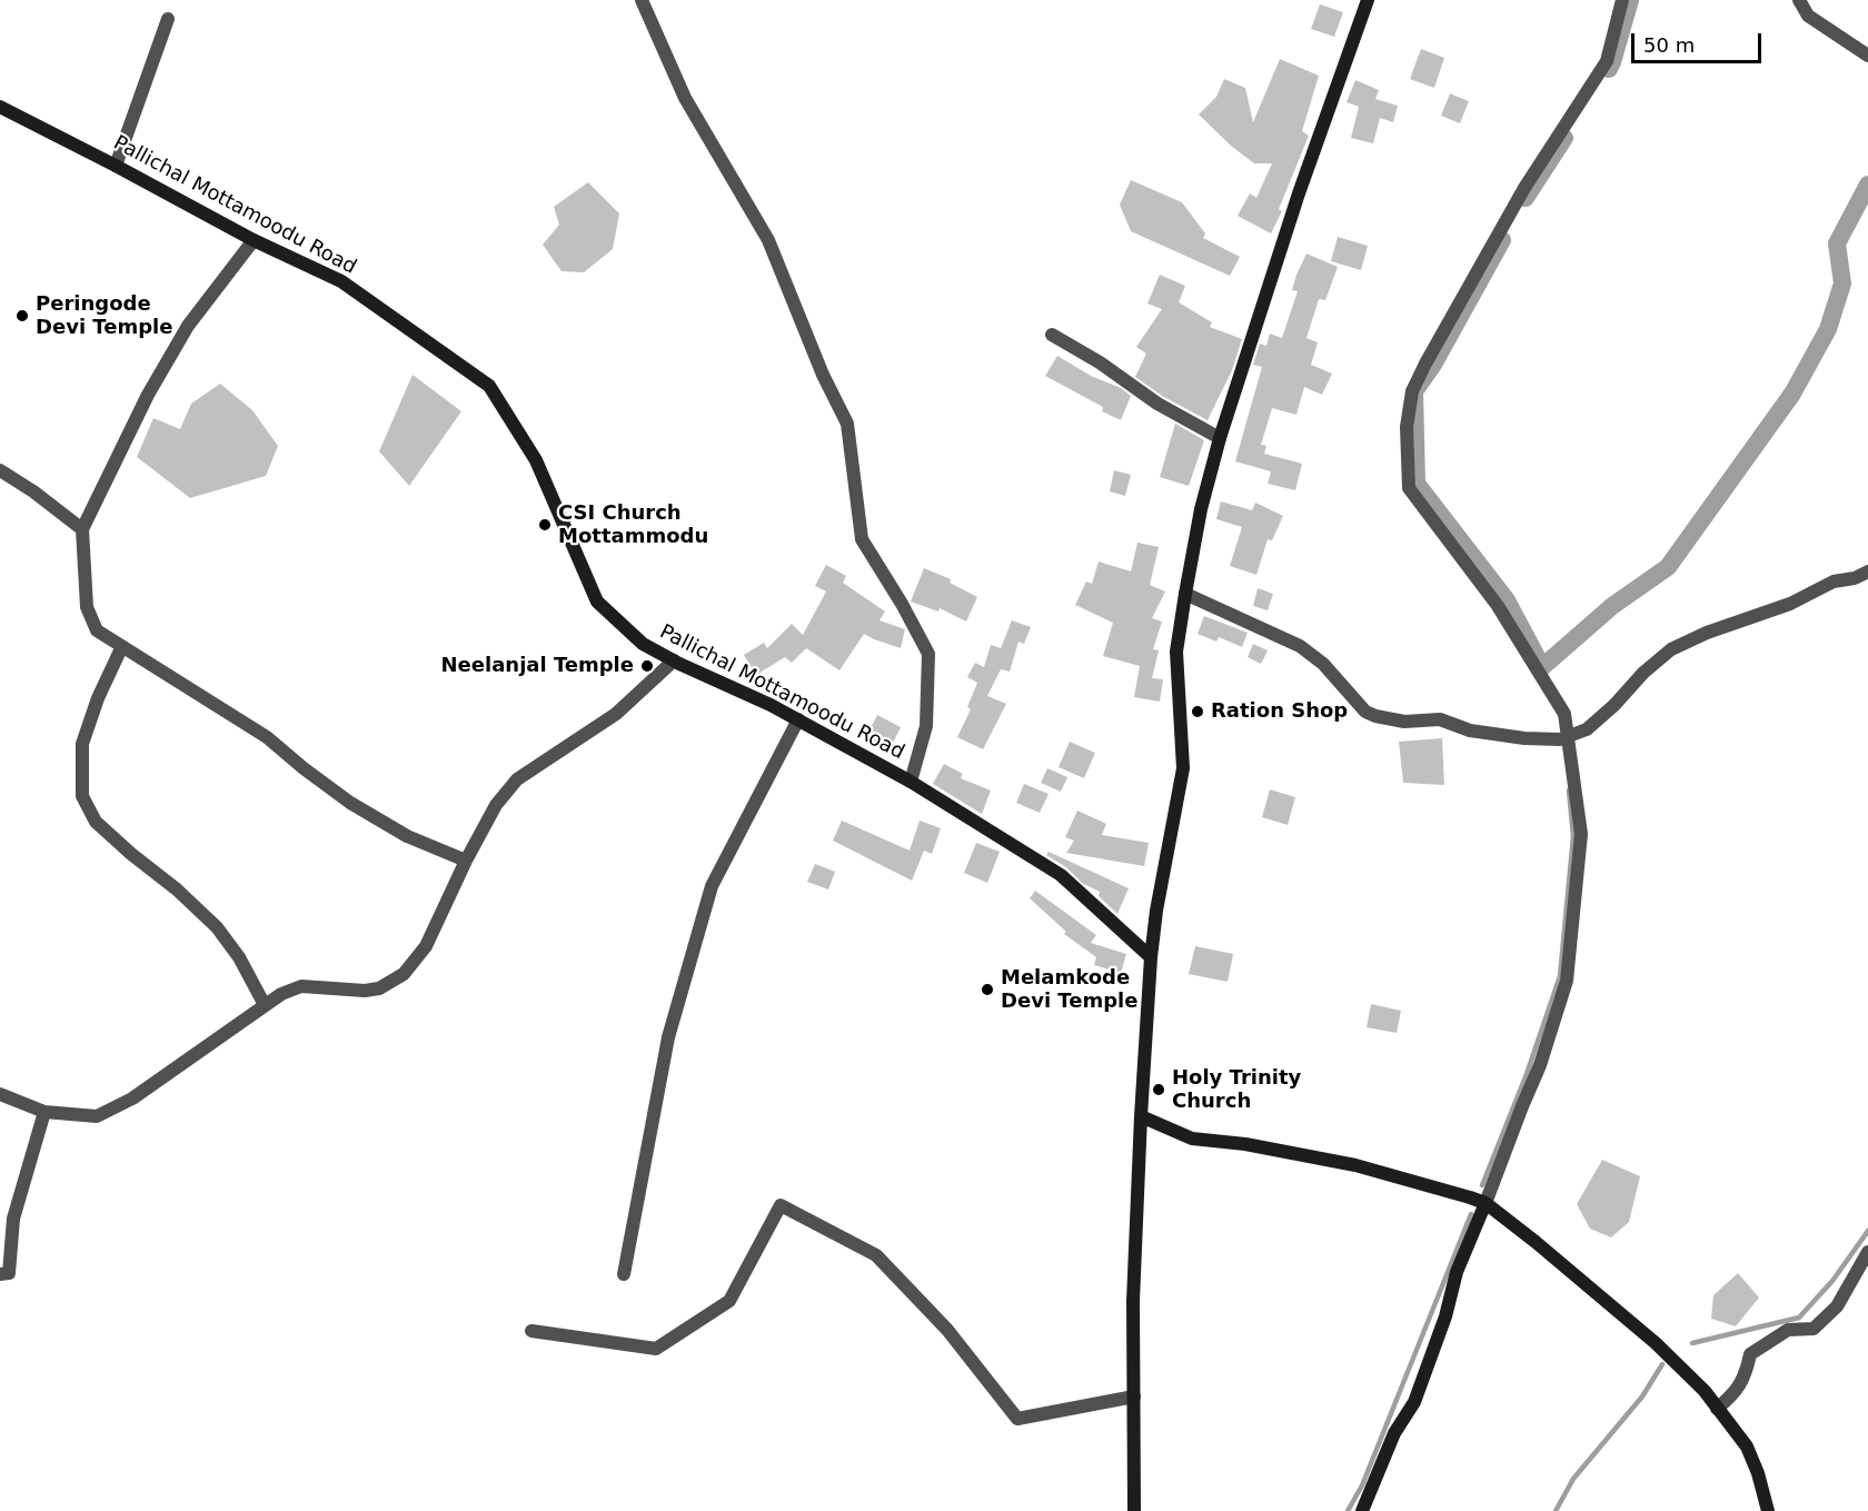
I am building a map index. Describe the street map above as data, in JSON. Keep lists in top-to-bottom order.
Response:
{
  "streets": {
    "street": ["Pallichal Mottamoodu Road"]
  },
  "places": [
    "Peringode Devi Temple",
    "CSI Church Mottammodu",
    "Neelanjal Temple",
    "Ration Shop",
    "Melamkode Devi Temple",
    "Holy Trinity Church"
  ],
  "scale_bar": "50 m"
}
